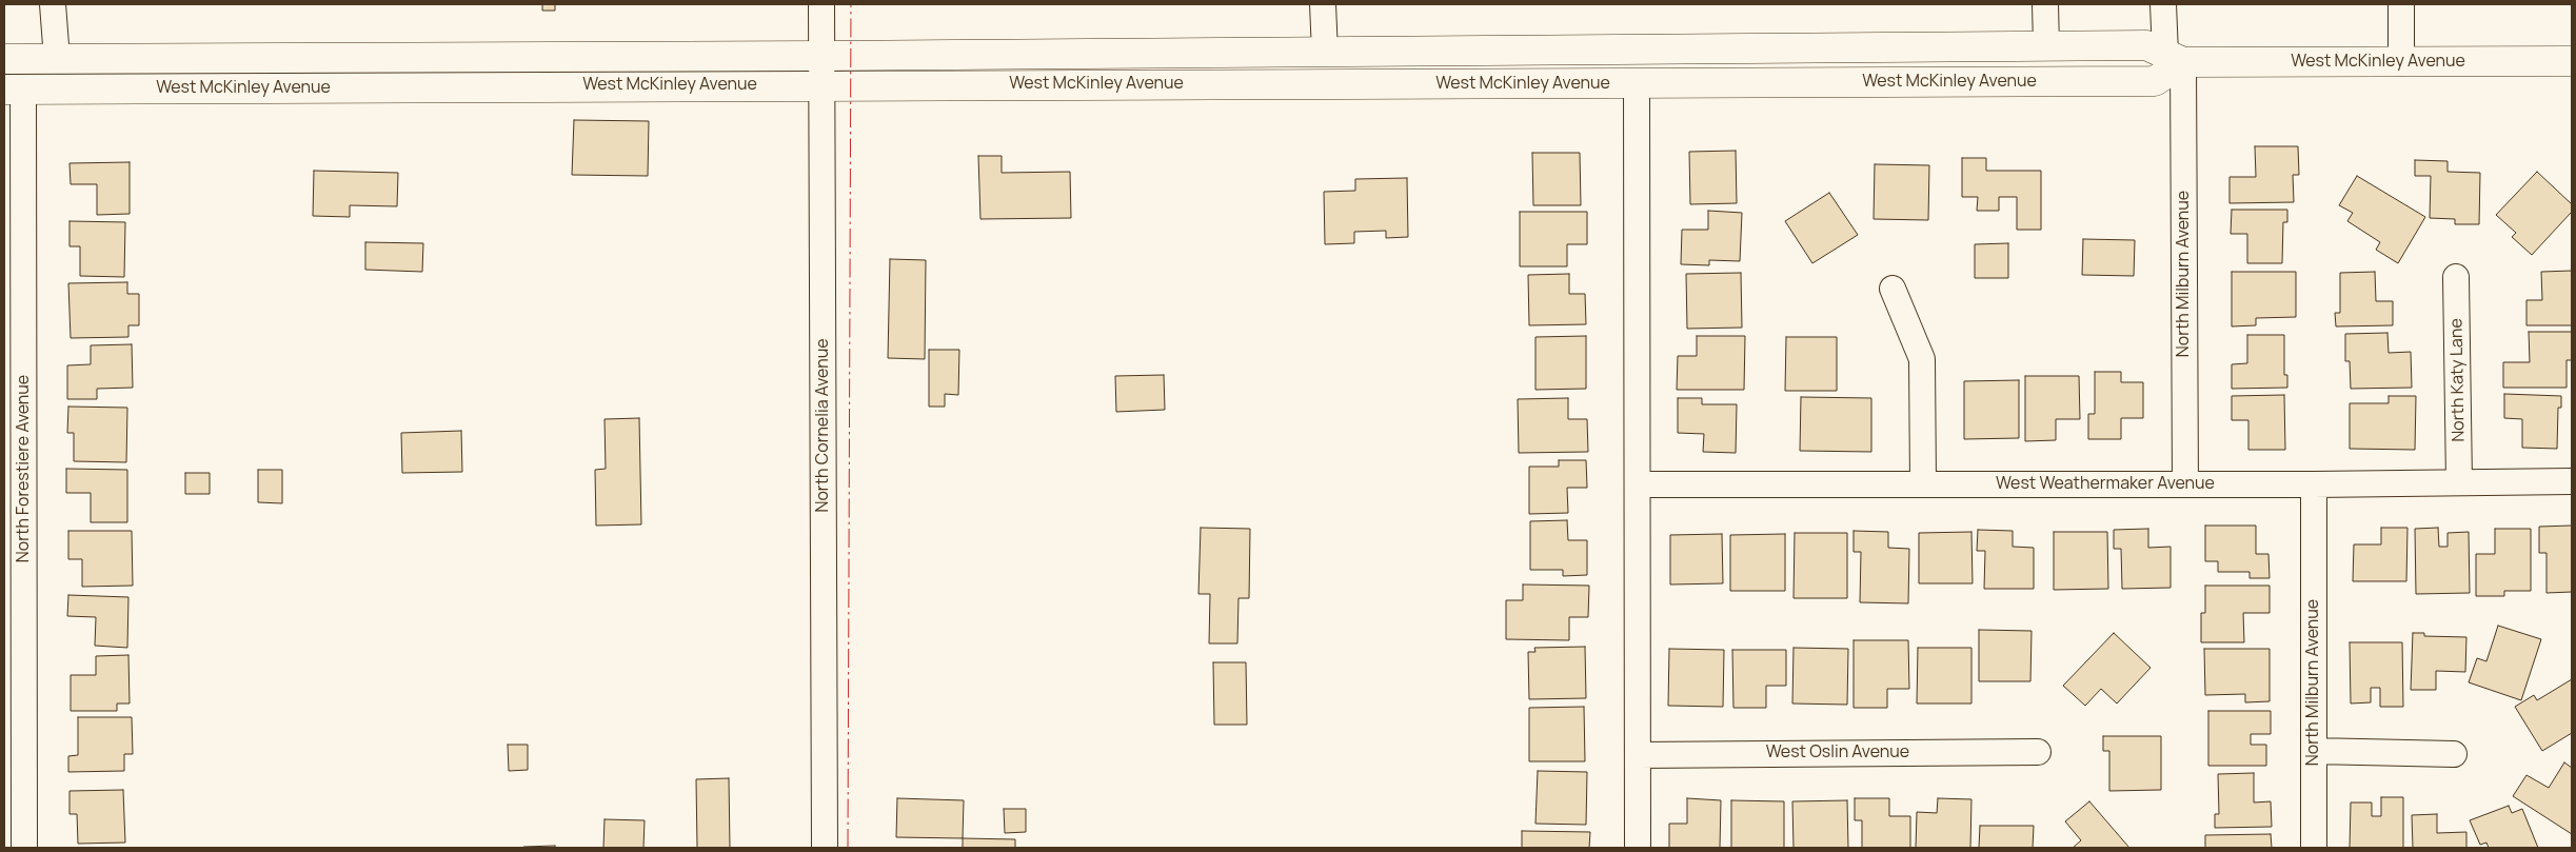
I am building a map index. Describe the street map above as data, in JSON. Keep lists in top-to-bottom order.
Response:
{
  "streets": {
    "main road": ["West McKinley Avenue"],
    "street": [
      "North Milburn Avenue",
      "North Katy Lane",
      "North Cornelia Avenue",
      "North Forestiere Avenue",
      "West Weathermaker Avenue",
      "West Oslin Avenue"
    ]
  },
  "crossings": [
    ["West McKinley Avenue", "North Milburn Avenue"],
    ["West McKinley Avenue", "North Cornelia Avenue"],
    ["West McKinley Avenue", "North Forestiere Avenue"],
    ["North Milburn Avenue", "West Weathermaker Avenue"],
    ["North Katy Lane", "West Weathermaker Avenue"]
  ]
}
